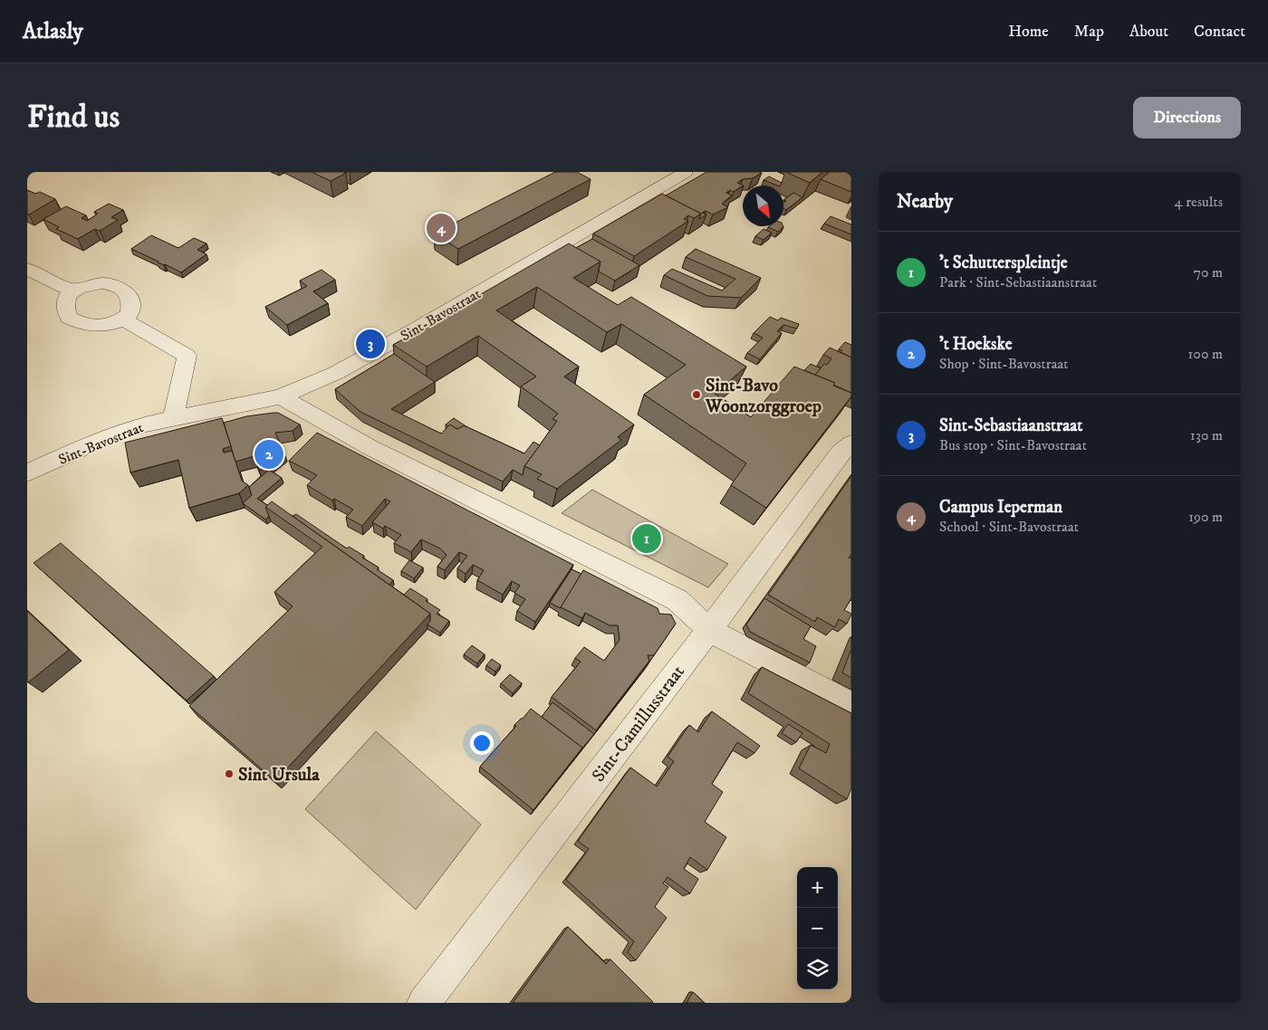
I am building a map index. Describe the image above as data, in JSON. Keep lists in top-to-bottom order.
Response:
{
  "streets": {
    "street": ["Sint-Bavostraat", "Sint-Camillusstraat"]
  },
  "places": ["Sint-Bavo Woonzorggroep", "Sint Ursula"],
  "north": "bottom right",
  "page": {
    "header": "Atlasly",
    "nav": [
      "Home",
      "Map",
      "About",
      "Contact"
    ],
    "buttons": "Directions",
    "title": "Find us",
    "heading": ["Nearby", "4 results"],
    "pins": [
      "4",
      "3",
      "2",
      "1"
    ],
    "list": [
      {
        "mark": "1",
        "name": "'t Schutterspleintje",
        "note": "Park · Sint-Sebastiaanstraat",
        "value": "70 m"
      },
      {
        "mark": "2",
        "name": "'t Hoekske",
        "note": "Shop · Sint-Bavostraat",
        "value": "100 m"
      },
      {
        "mark": "3",
        "name": "Sint-Sebastiaanstraat",
        "note": "Bus stop · Sint-Bavostraat",
        "value": "130 m"
      },
      {
        "mark": "4",
        "name": "Campus Ieperman",
        "note": "School · Sint-Bavostraat",
        "value": "190 m"
      }
    ],
    "map_buttons": ["+", "−"]
  }
}
